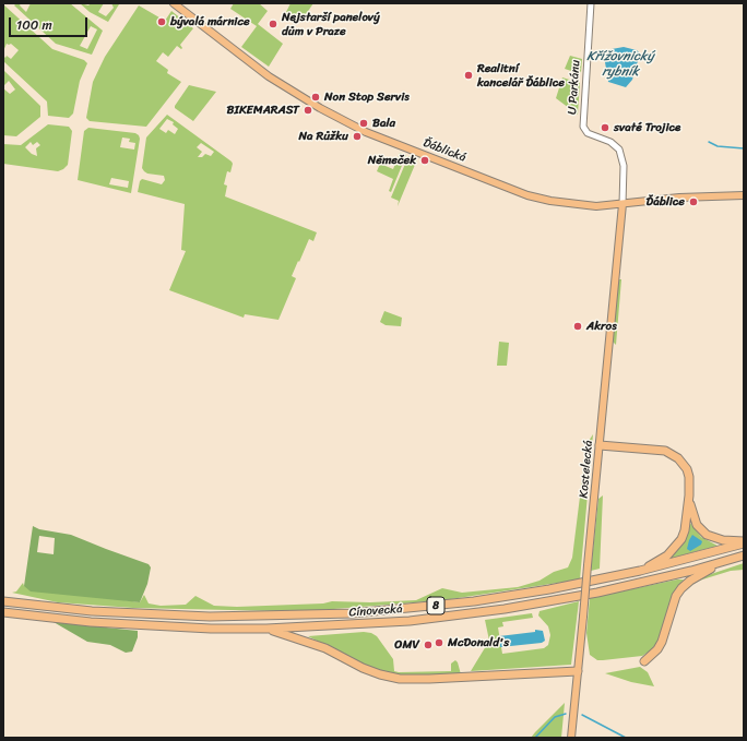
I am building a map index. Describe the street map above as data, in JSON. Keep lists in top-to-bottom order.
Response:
{
  "streets": {
    "highway": ["8", "Cínovecká"],
    "main road": ["Ďáblická", "Kostelecká"],
    "street": ["U Parkánu"]
  },
  "crossings": [
    ["U Parkánu", "Ďáblická"],
    ["U Parkánu", "Kostelecká"],
    ["Ďáblická", "Kostelecká"]
  ],
  "water": ["Křížovnický rybník"],
  "places": [
    "bývalá márnice",
    "Nejstarší panelový dům v Praze",
    "Realitní kancelář Ďáblice",
    "Non Stop Servis",
    "BIKEMARAST",
    "Bala",
    "svaté Trojice",
    "Na Růžku",
    "Němeček",
    "Ďáblice",
    "Akros",
    "McDonald's",
    "OMV"
  ],
  "scale_bar": "100 m"
}
